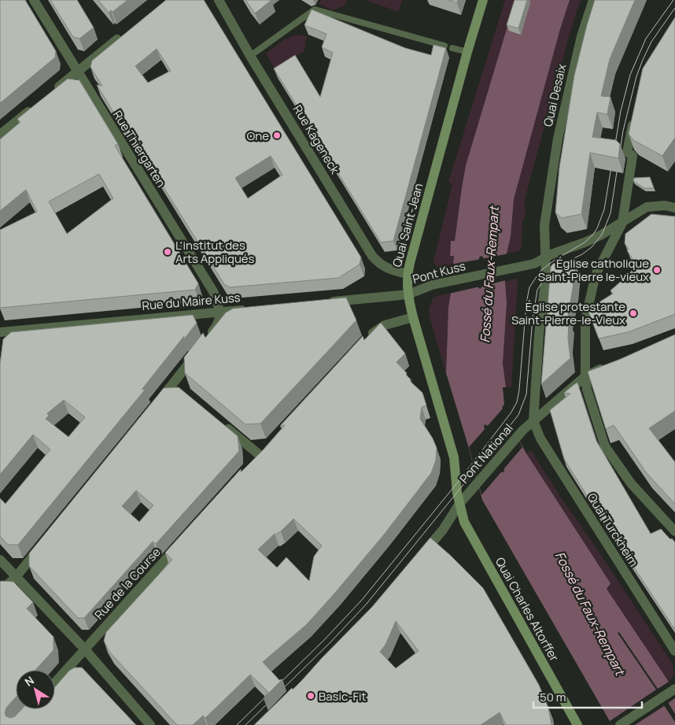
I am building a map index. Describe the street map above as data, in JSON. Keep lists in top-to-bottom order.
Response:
{
  "streets": {
    "street": [
      "Quai Desaix",
      "Rue Kageneck",
      "Rue Thiergarten",
      "Quai Saint-Jean",
      "Pont Kuss",
      "Rue du Maire Kuss",
      "Pont National",
      "Quai Turckheim",
      "Rue de la Course",
      "Quai Charles Altorffer"
    ]
  },
  "crossings": [
    ["Quai Desaix", "Pont Kuss"],
    ["Quai Desaix", "Pont National"],
    ["Quai Desaix", "Quai Turckheim"],
    ["Rue Kageneck", "Quai Saint-Jean"],
    ["Rue Thiergarten", "Rue du Maire Kuss"],
    ["Quai Saint-Jean", "Pont Kuss"],
    ["Quai Saint-Jean", "Pont National"],
    ["Quai Saint-Jean", "Quai Charles Altorffer"],
    ["Pont National", "Quai Turckheim"],
    ["Pont National", "Quai Charles Altorffer"]
  ],
  "water": ["Fossé du Faux-Rempart"],
  "places": [
    "One",
    "L'institut des Arts Appliqués",
    "Église catholique Saint-Pierre le-vieux",
    "Église protestante Saint-Pierre-le-Vieux",
    "Basic-Fit"
  ],
  "scale_bar": "50 m",
  "north": "top left"
}
